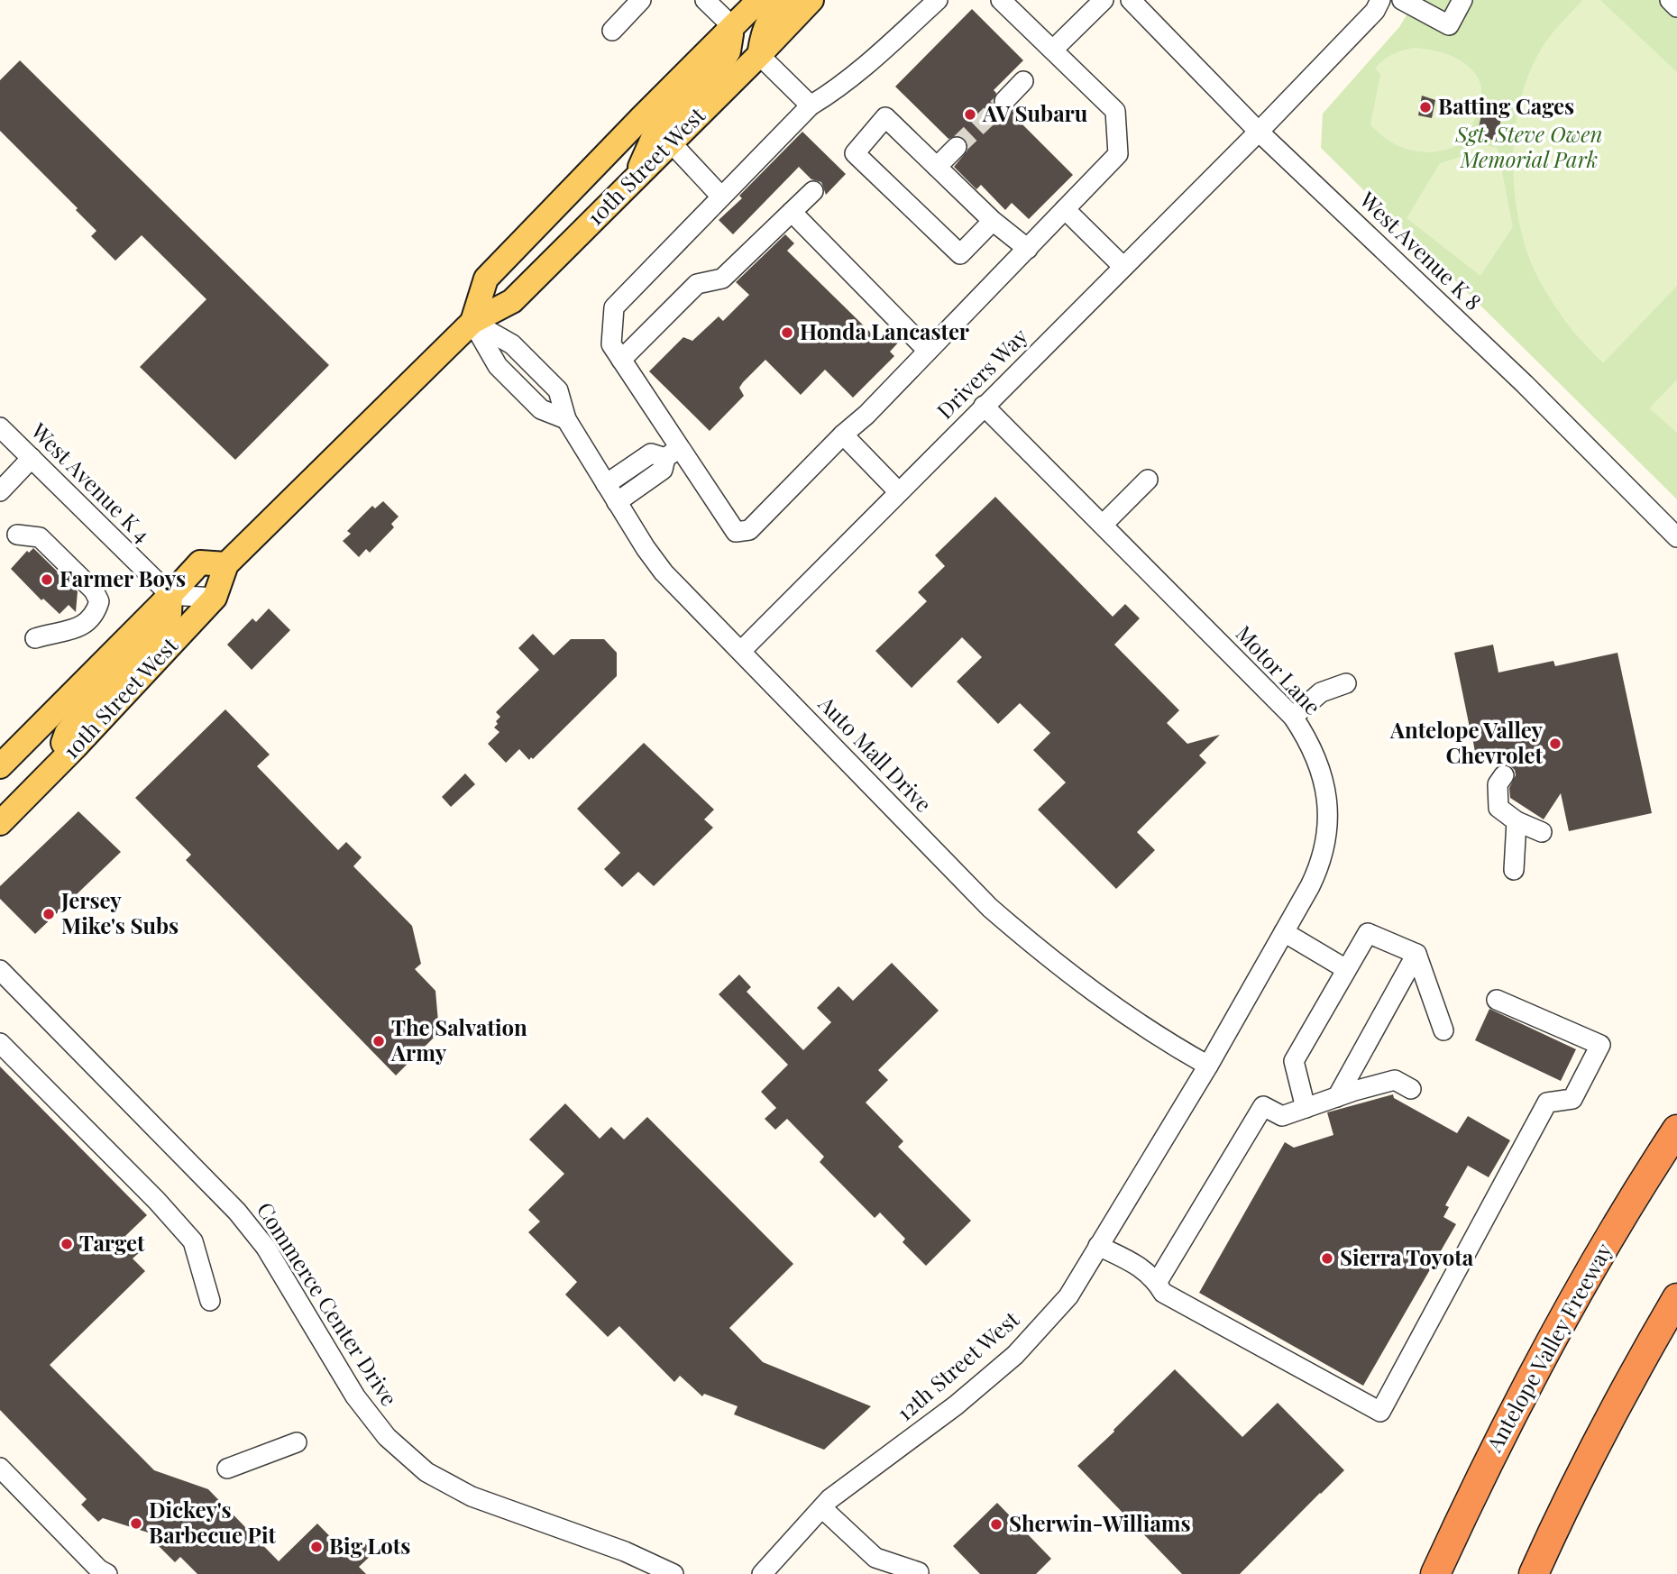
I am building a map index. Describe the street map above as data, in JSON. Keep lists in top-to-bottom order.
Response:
{
  "streets": {
    "highway": ["Antelope Valley Freeway"],
    "main road": ["10th Street West"],
    "street": [
      "West Avenue K 8",
      "Drivers Way",
      "West Avenue K 4",
      "Motor Lane",
      "Auto Mall Drive",
      "Commerce Center Drive",
      "12th Street West"
    ]
  },
  "crossings": [
    ["10th Street West", "West Avenue K 4"],
    ["10th Street West", "Auto Mall Drive"],
    ["West Avenue K 8", "Drivers Way"],
    ["Drivers Way", "Motor Lane"],
    ["Drivers Way", "Auto Mall Drive"],
    ["Motor Lane", "Auto Mall Drive"],
    ["Motor Lane", "12th Street West"],
    ["Auto Mall Drive", "12th Street West"]
  ],
  "parks": ["Sgt. Steve Owen Memorial Park"],
  "places": [
    "Batting Cages",
    "AV Subaru",
    "Honda Lancaster",
    "Farmer Boys",
    "Antelope Valley Chevrolet",
    "Jersey Mike's Subs",
    "The Salvation Army",
    "Target",
    "Sierra Toyota",
    "Dickey's Barbecue Pit",
    "Sherwin-Williams",
    "Big Lots"
  ]
}
